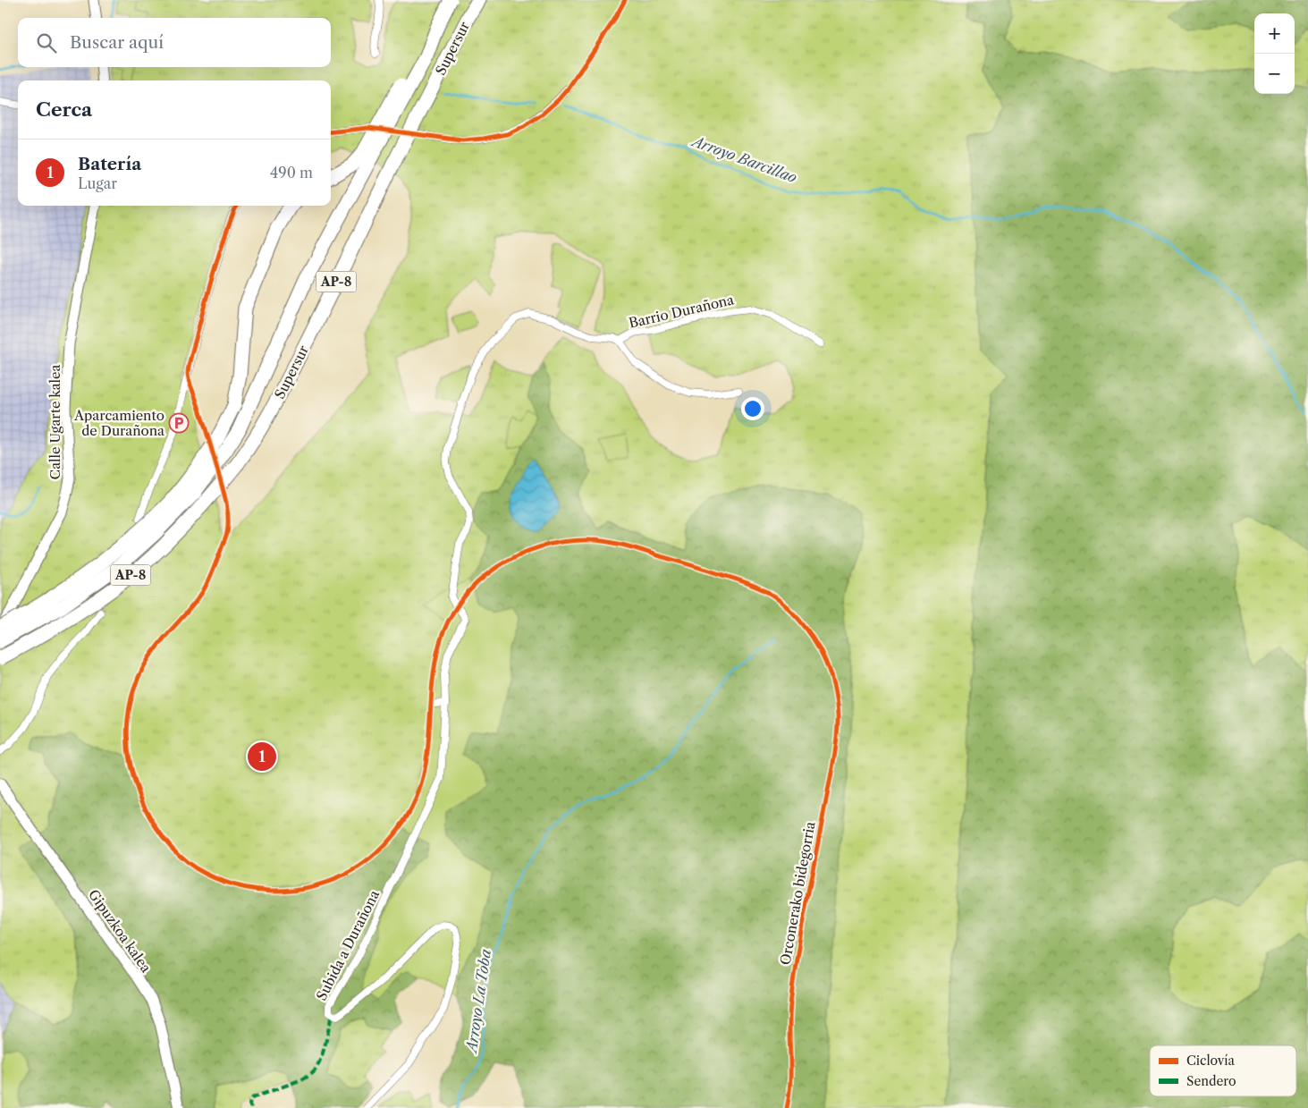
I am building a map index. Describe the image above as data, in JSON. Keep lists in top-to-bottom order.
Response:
{
  "streets": {
    "highway": ["Supersur", "AP-8"],
    "street": [
      "Barrio Durañona",
      "Calle Ugarte kalea",
      "Gipuzkoa kalea",
      "Subida a Durañona"
    ],
    "cycle path": ["Orconerako bidegorria"]
  },
  "crossings": [
    ["Supersur", "AP-8"],
    ["AP-8", "Calle Ugarte kalea"],
    ["Barrio Durañona", "Subida a Durañona"]
  ],
  "water": ["Arroyo Barcillao", "Arroyo La Toba"],
  "places": {
    "parking": ["Aparcamiento de Durañona"]
  },
  "legend": ["Ciclovía", "Sendero"],
  "page": {
    "map_buttons": ["+", "−"],
    "search": "Buscar aquí",
    "heading": "Cerca",
    "list": [
      {
        "mark": "1",
        "name": "Batería",
        "note": "Lugar",
        "value": "490 m"
      }
    ],
    "pins": "1"
  }
}
